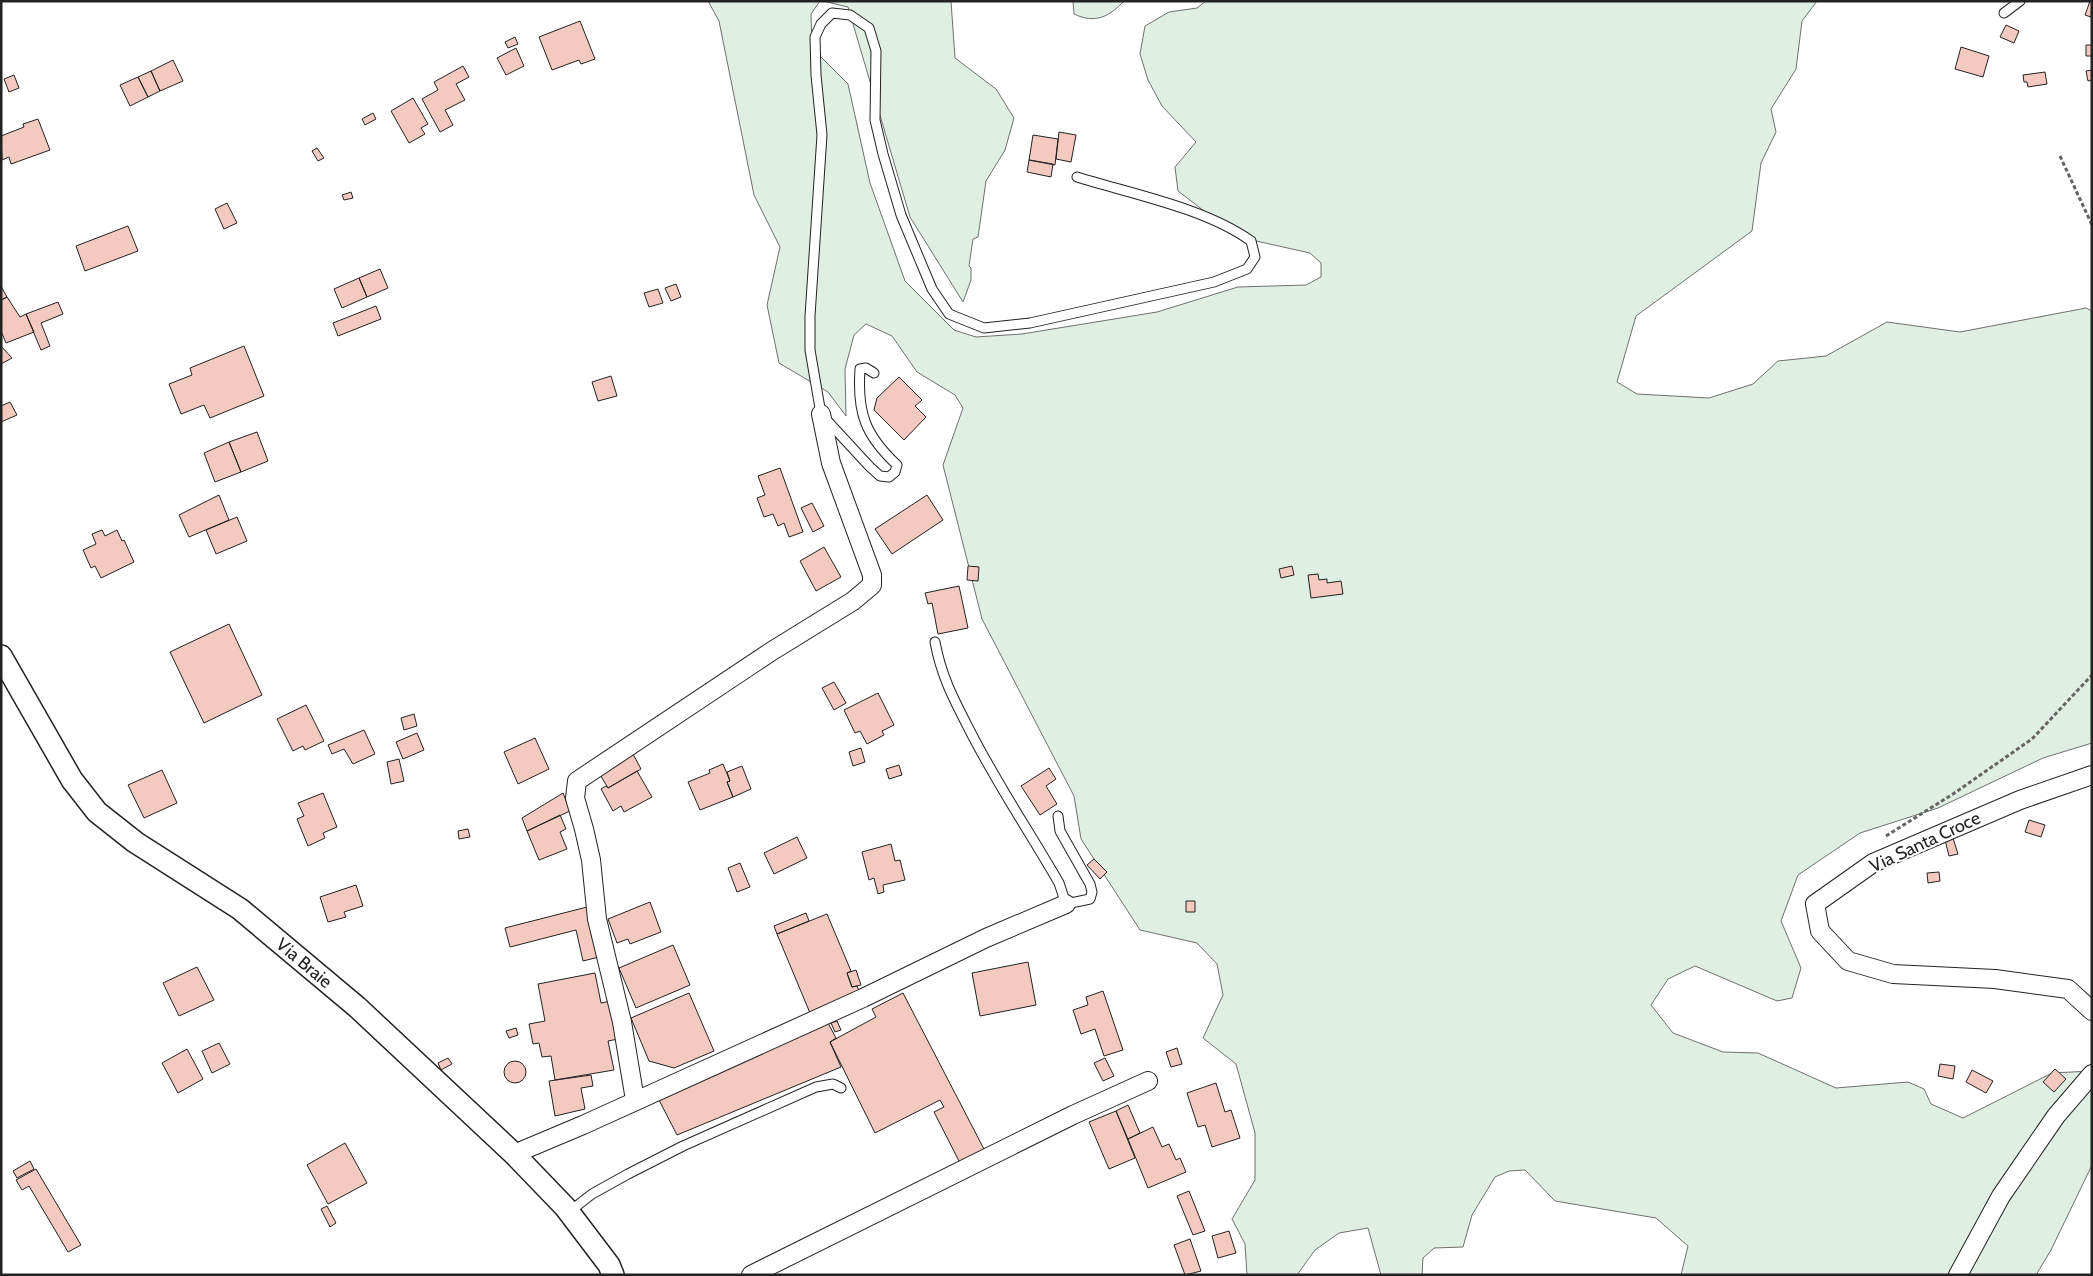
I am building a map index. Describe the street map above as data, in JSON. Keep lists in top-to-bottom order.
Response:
{
  "streets": {
    "street": ["Via Santa Croce", "Via Braie"]
  }
}
